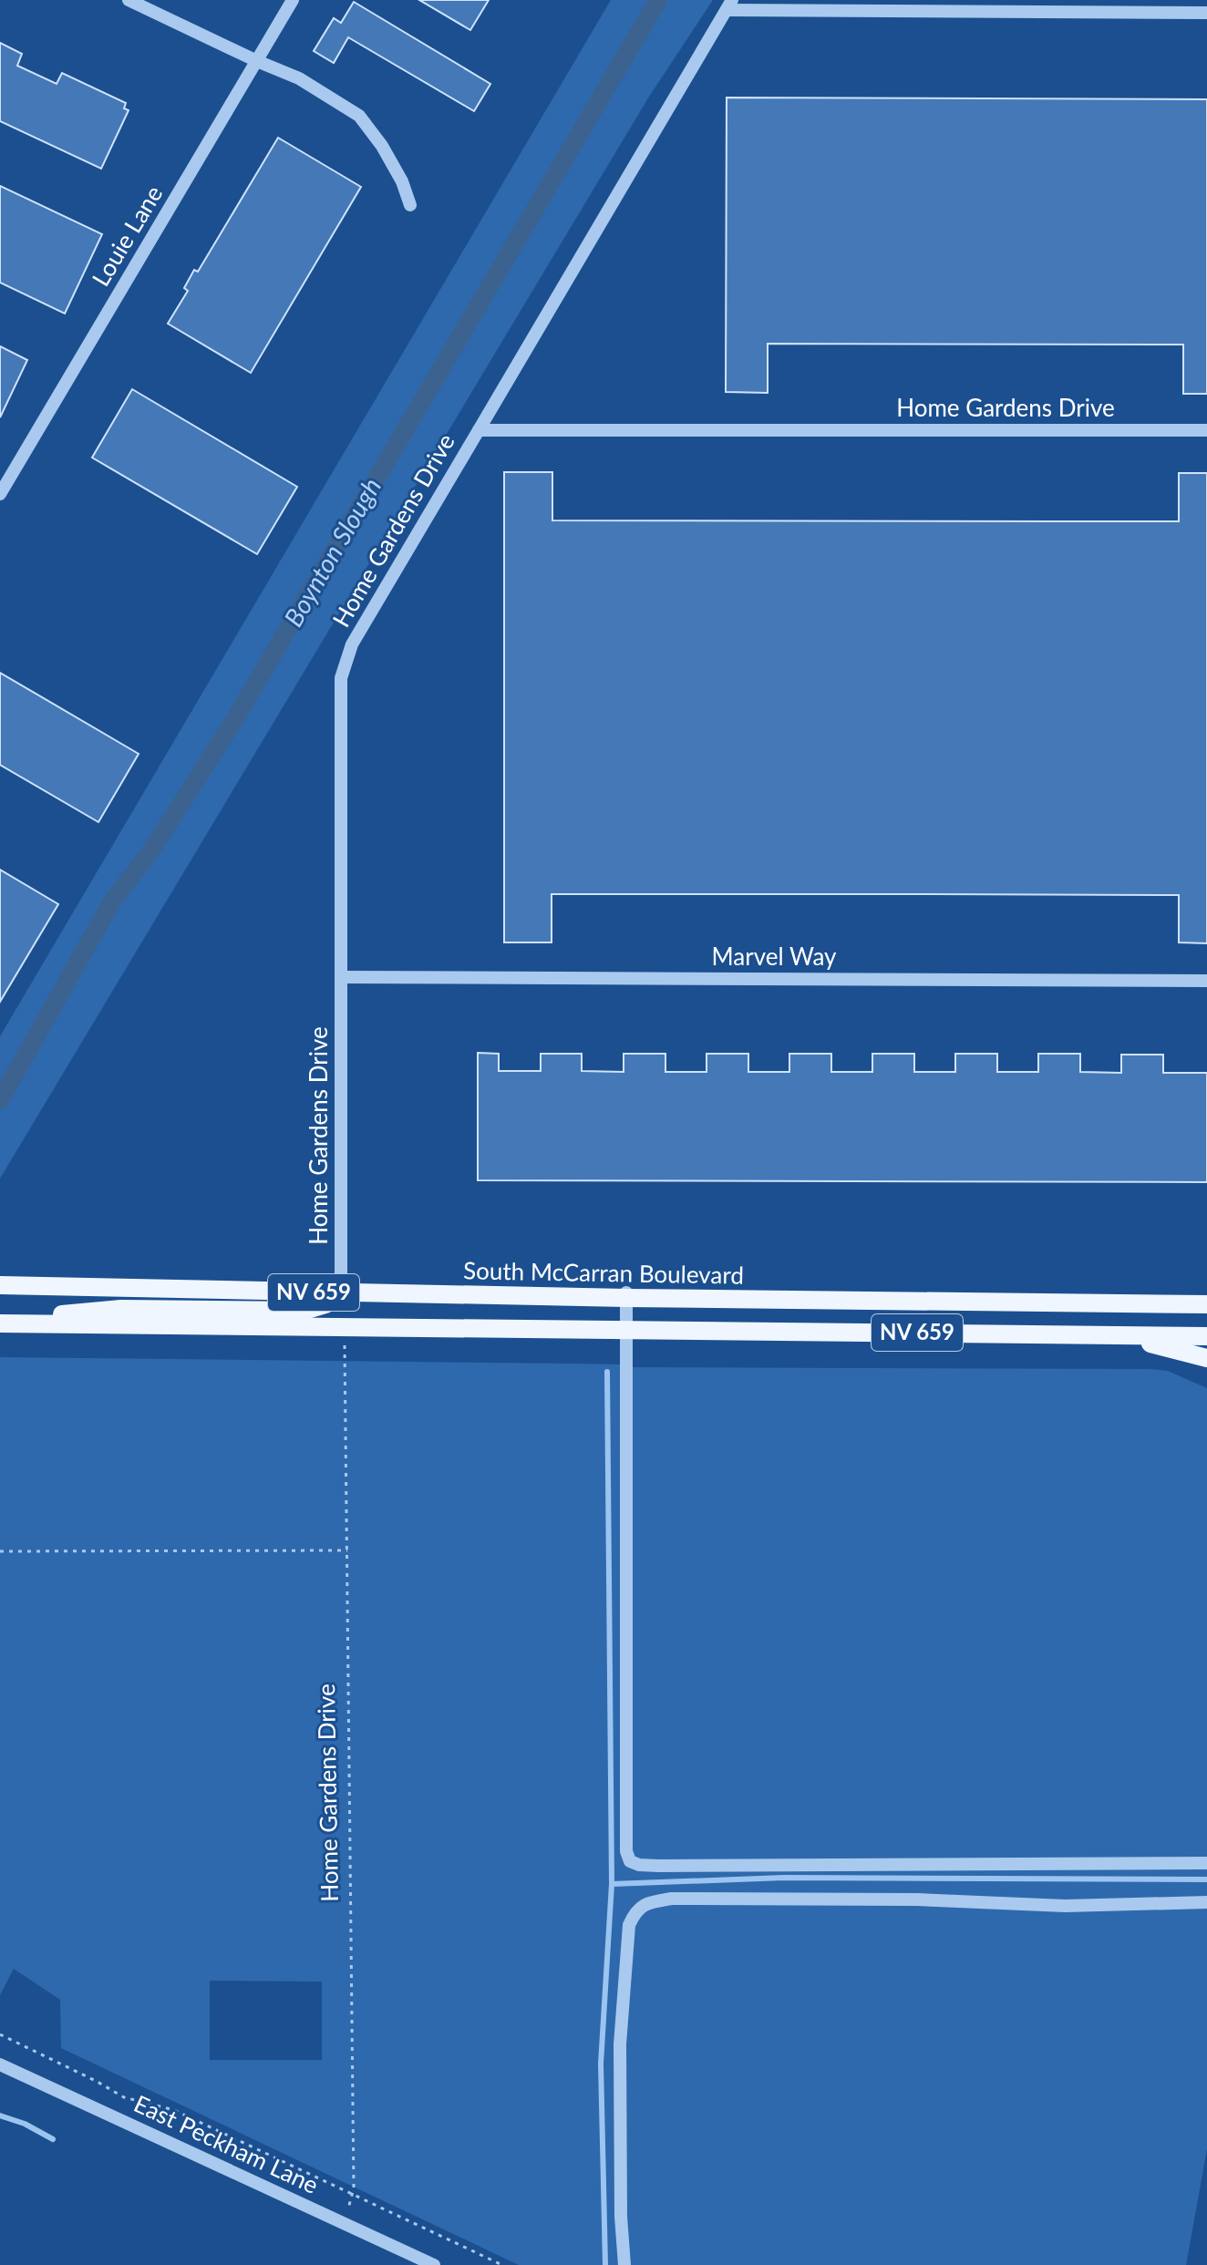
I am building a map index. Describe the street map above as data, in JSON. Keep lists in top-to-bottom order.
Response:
{
  "streets": {
    "main road": ["South McCarran Boulevard", "NV 659"],
    "street": [
      "Louie Lane",
      "Home Gardens Drive",
      "Marvel Way",
      "East Peckham Lane"
    ]
  },
  "crossings": [
    ["Home Gardens Drive", "Marvel Way"],
    ["Home Gardens Drive", "South McCarran Boulevard"],
    ["Home Gardens Drive", "East Peckham Lane"]
  ],
  "water": ["Boynton Slough"]
}
